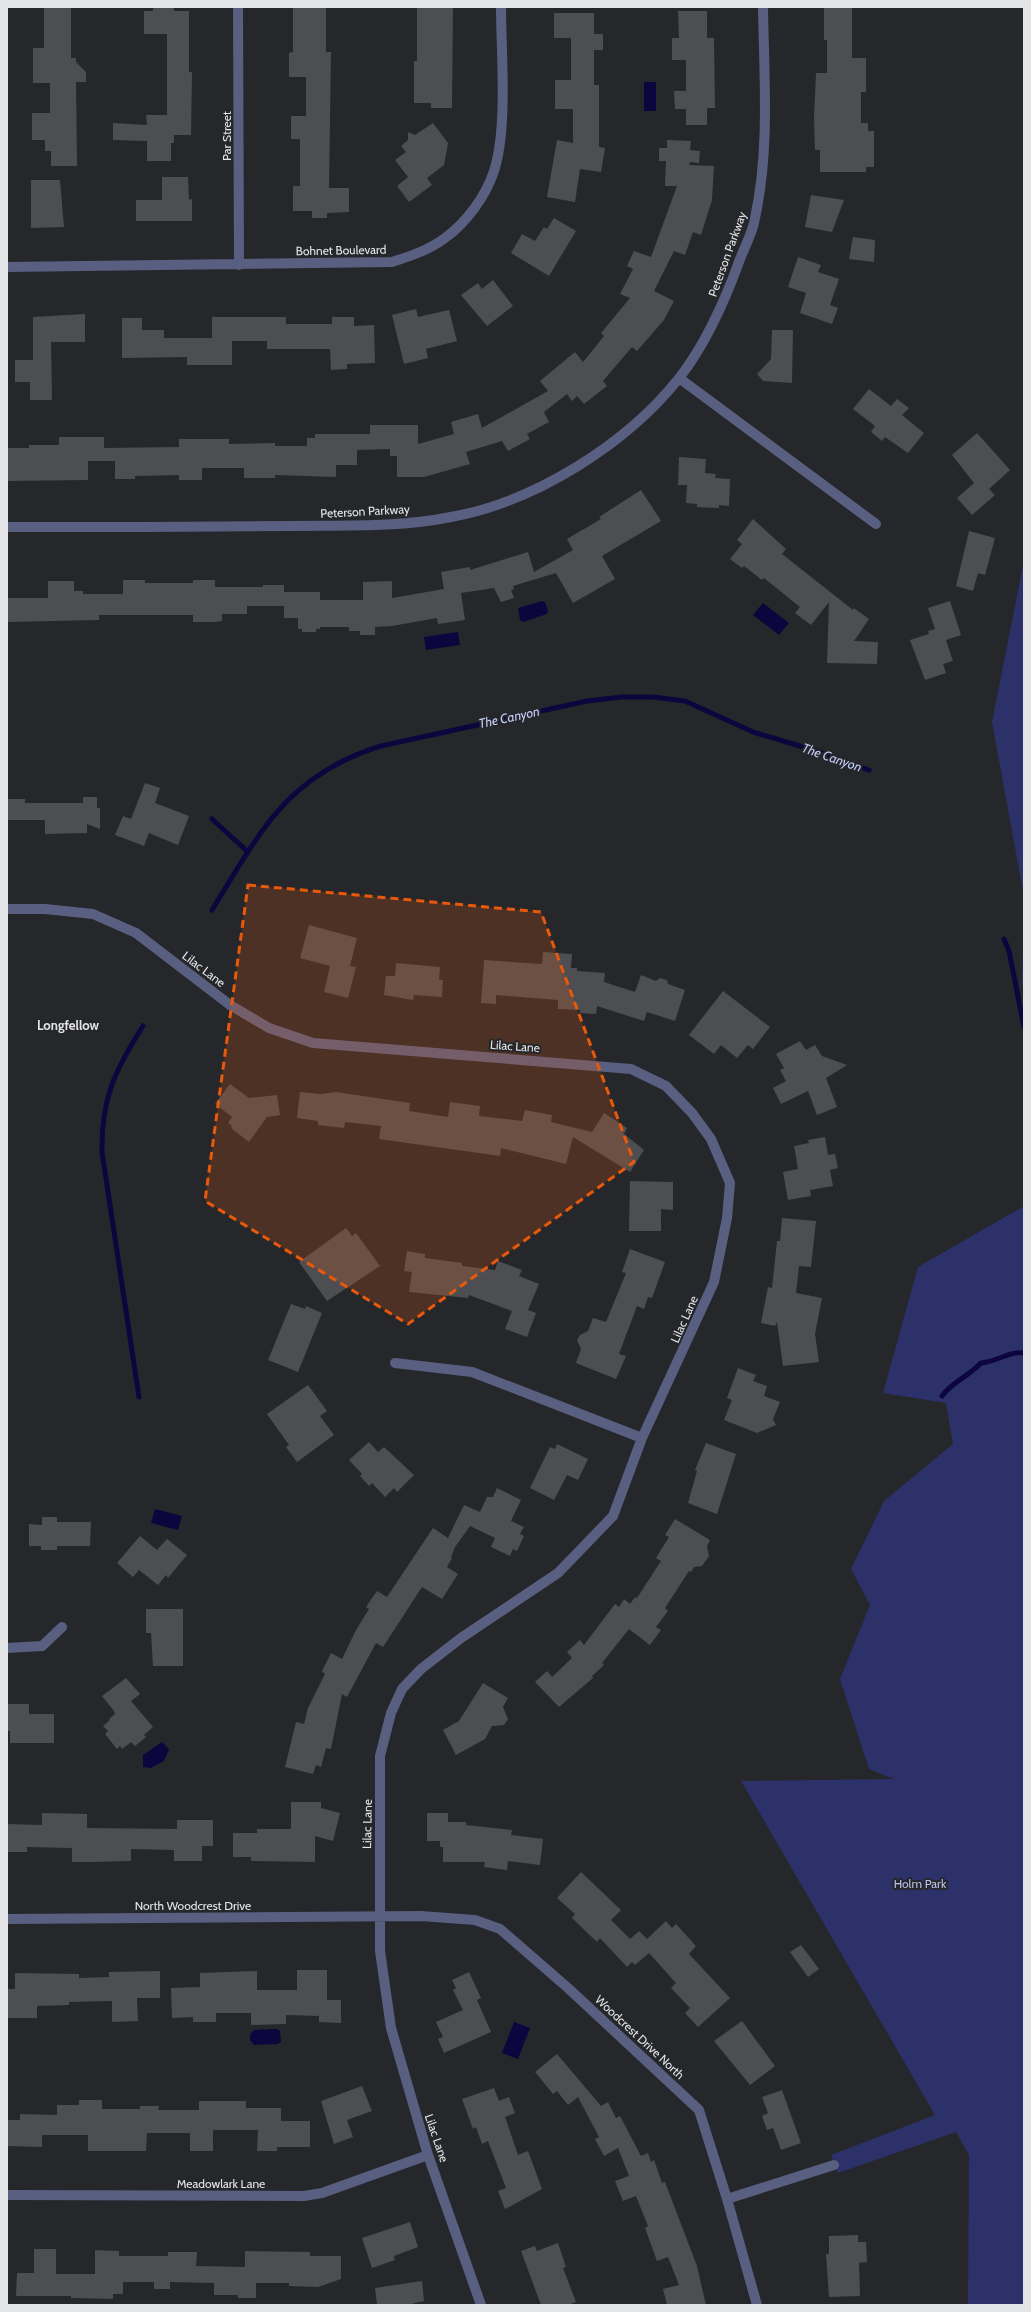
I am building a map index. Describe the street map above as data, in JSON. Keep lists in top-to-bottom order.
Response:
{
  "streets": {
    "street": [
      "Par Street",
      "Bohnet Boulevard",
      "Peterson Parkway",
      "Lilac Lane",
      "North Woodcrest Drive",
      "Woodcrest Drive North",
      "Meadowlark Lane"
    ]
  },
  "crossings": [
    ["Par Street", "Bohnet Boulevard"],
    ["Lilac Lane", "North Woodcrest Drive"],
    ["Lilac Lane", "Woodcrest Drive North"],
    ["Lilac Lane", "Meadowlark Lane"],
    ["North Woodcrest Drive", "Woodcrest Drive North"]
  ],
  "districts": ["Longfellow"],
  "water": ["The Canyon"],
  "parks": ["Holm Park"]
}
